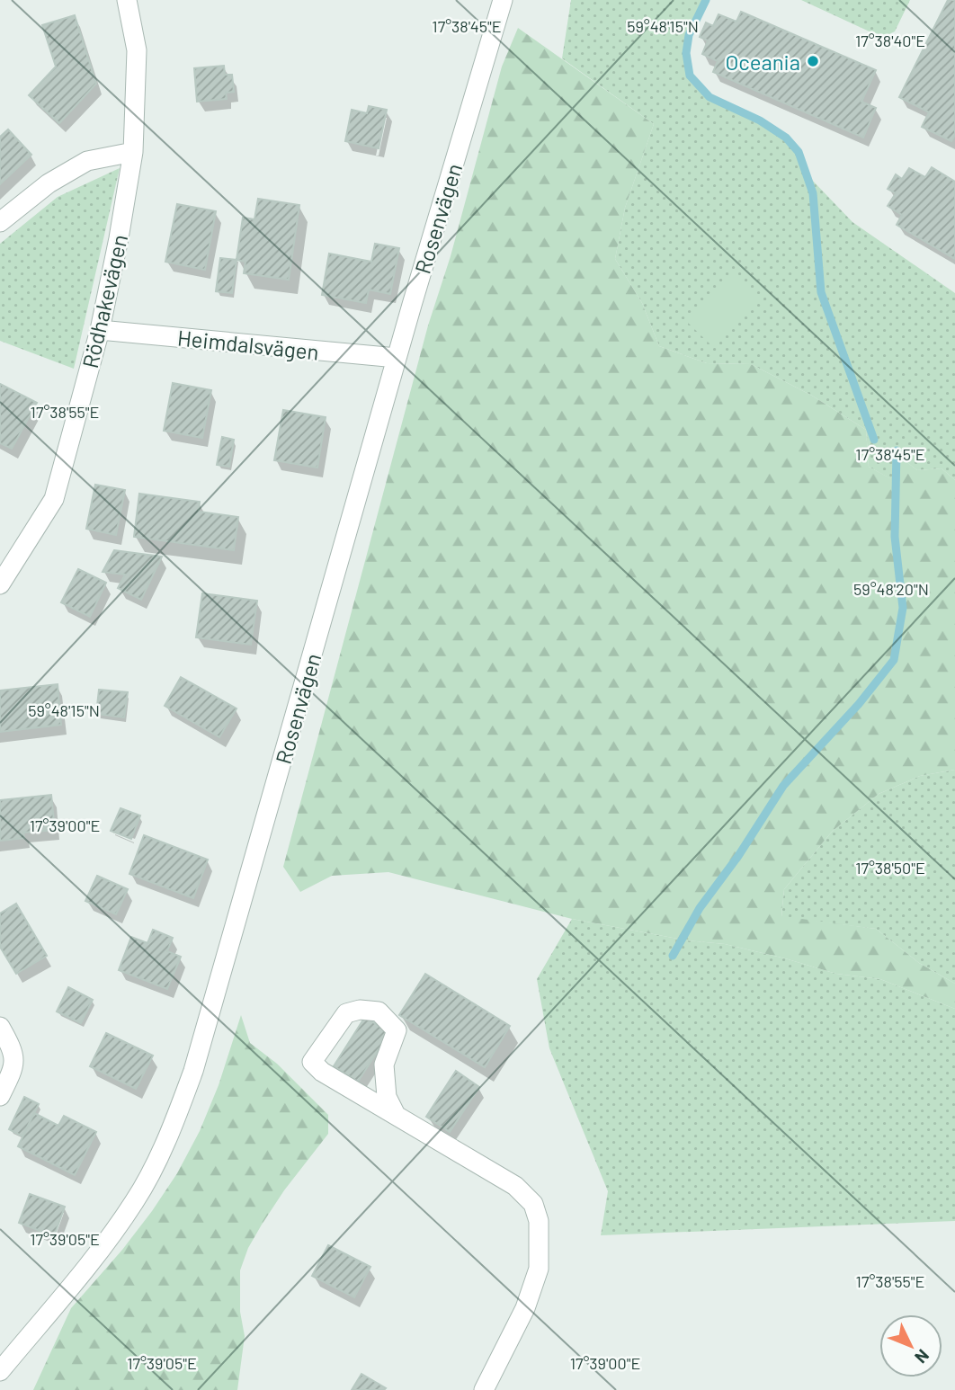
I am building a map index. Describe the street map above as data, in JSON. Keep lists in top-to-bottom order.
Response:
{
  "streets": {
    "street": ["Rosenvägen", "Rödhakevägen", "Heimdalsvägen"]
  },
  "crossings": [
    ["Rosenvägen", "Heimdalsvägen"],
    ["Rödhakevägen", "Heimdalsvägen"]
  ],
  "places": ["Oceania"],
  "north": "bottom right",
  "coordinates": [
    "17°38'45\"E",
    "59°48'15\"N",
    "17°38'40\"E",
    "17°38'55\"E",
    "59°48'20\"N",
    "17°39'00\"E",
    "17°38'50\"E",
    "17°39'05\"E"
  ]
}
